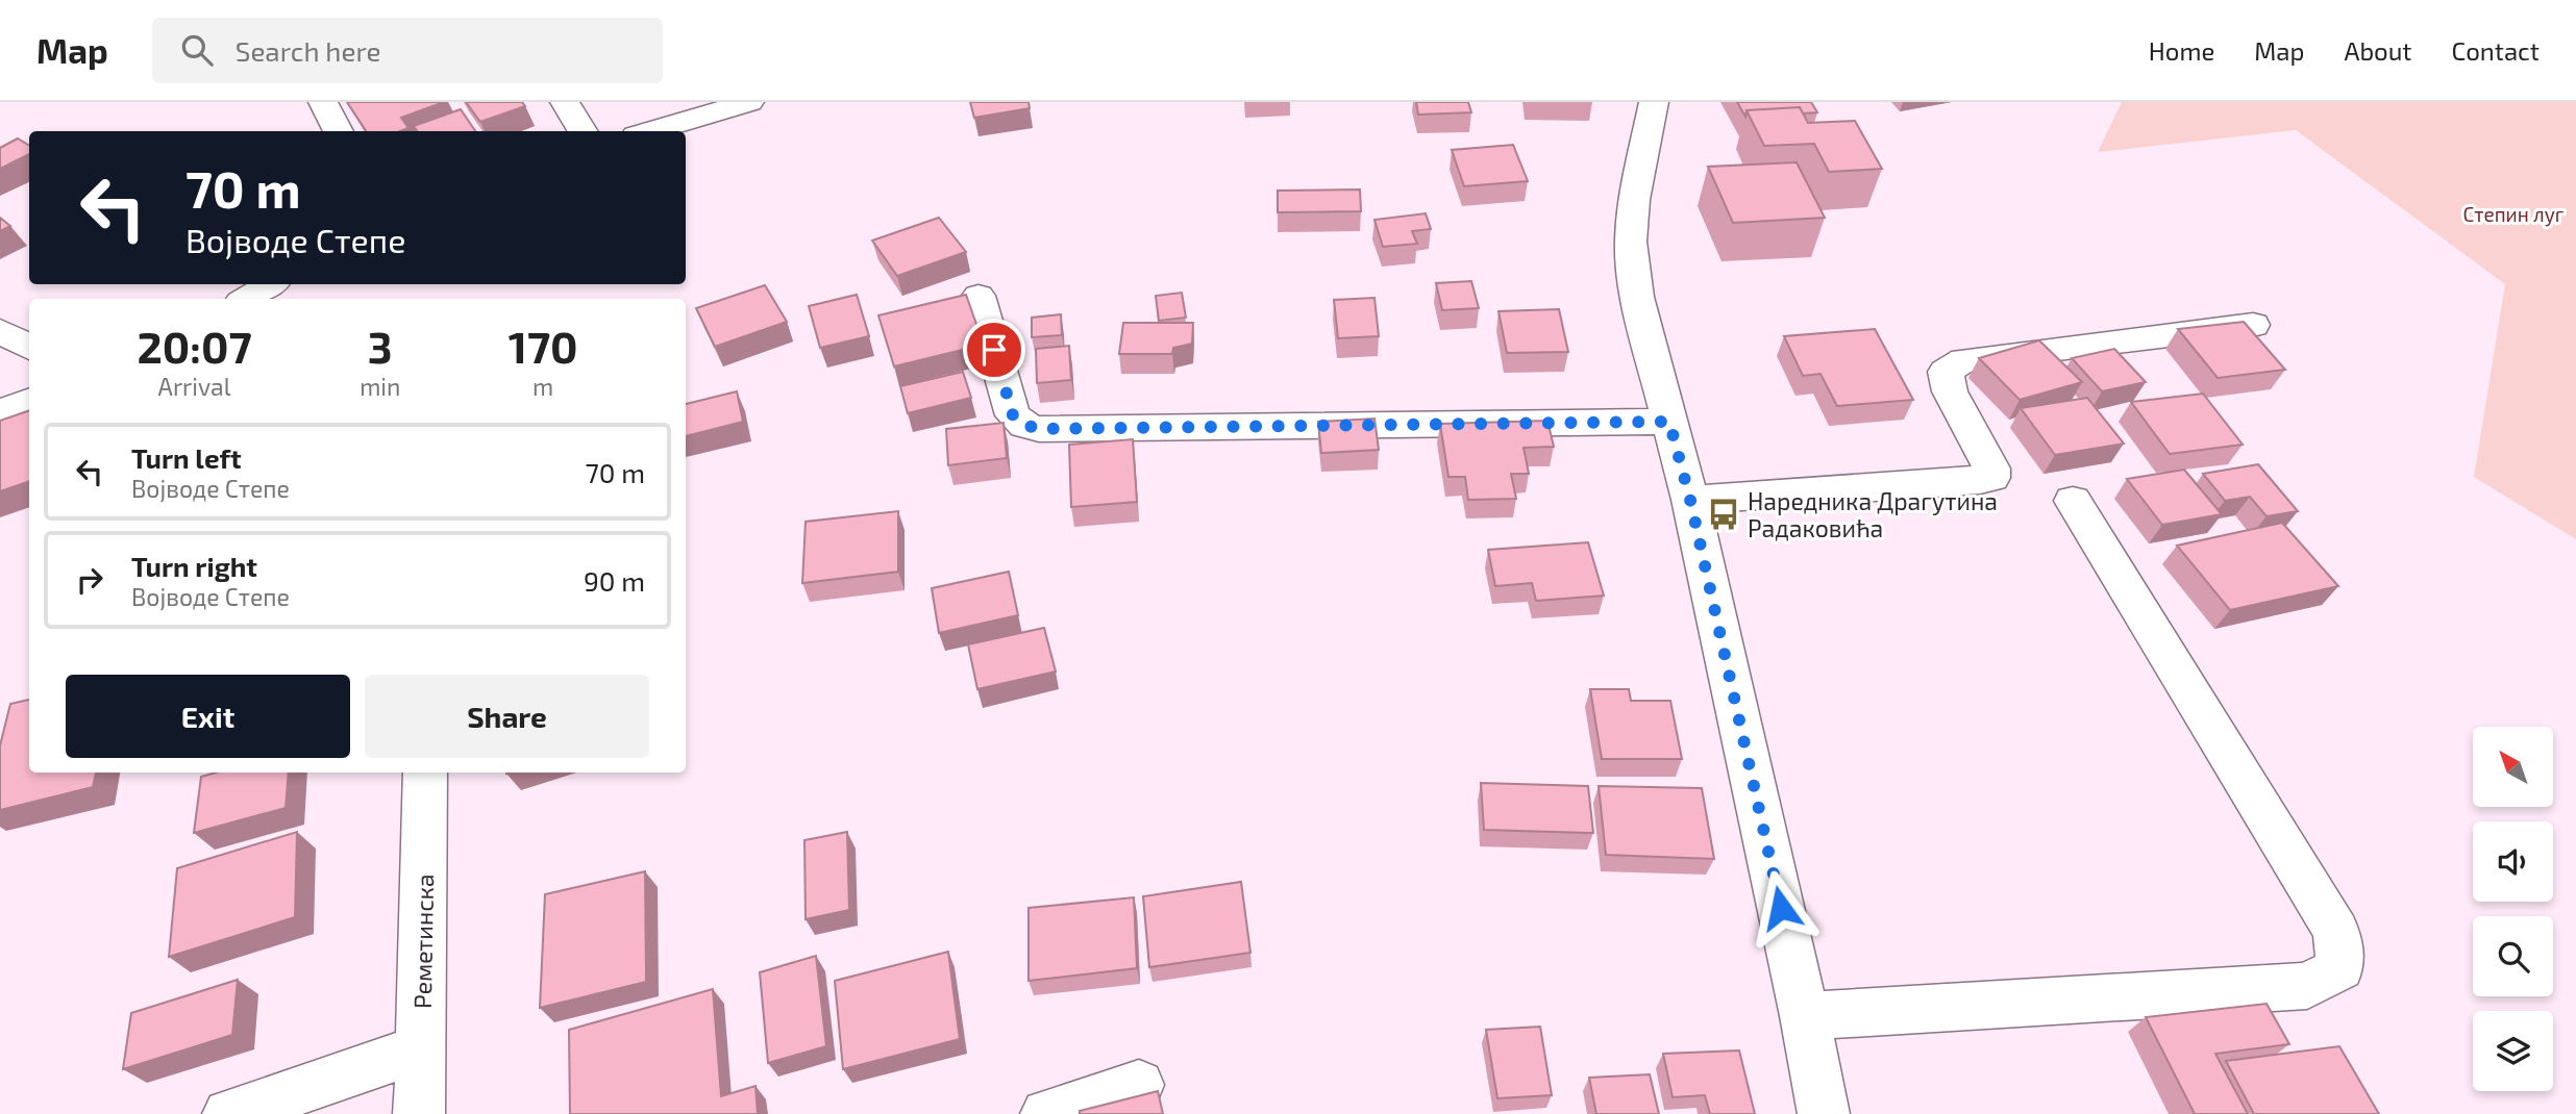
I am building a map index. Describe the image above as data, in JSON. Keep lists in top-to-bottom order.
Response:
{
  "streets": {
    "street": ["Реметинска"]
  },
  "parks": ["Степин луг"],
  "places": {
    "bus stop": ["Наредника Драгутина Радаковића"]
  },
  "north": "top left",
  "page": {
    "header": "Map",
    "search": "Search here",
    "nav": [
      "Home",
      "Map",
      "About",
      "Contact"
    ],
    "turn": ["70 m", "Војводе Степе"],
    "eta": [
      "20:07",
      "Arrival",
      "3",
      "min",
      "170",
      "m"
    ],
    "list": [
      {
        "name": "Turn left",
        "note": "Војводе Степе",
        "value": "70 m"
      },
      {
        "name": "Turn right",
        "note": "Војводе Степе",
        "value": "90 m"
      }
    ],
    "buttons": ["Exit", "Share"]
  }
}
